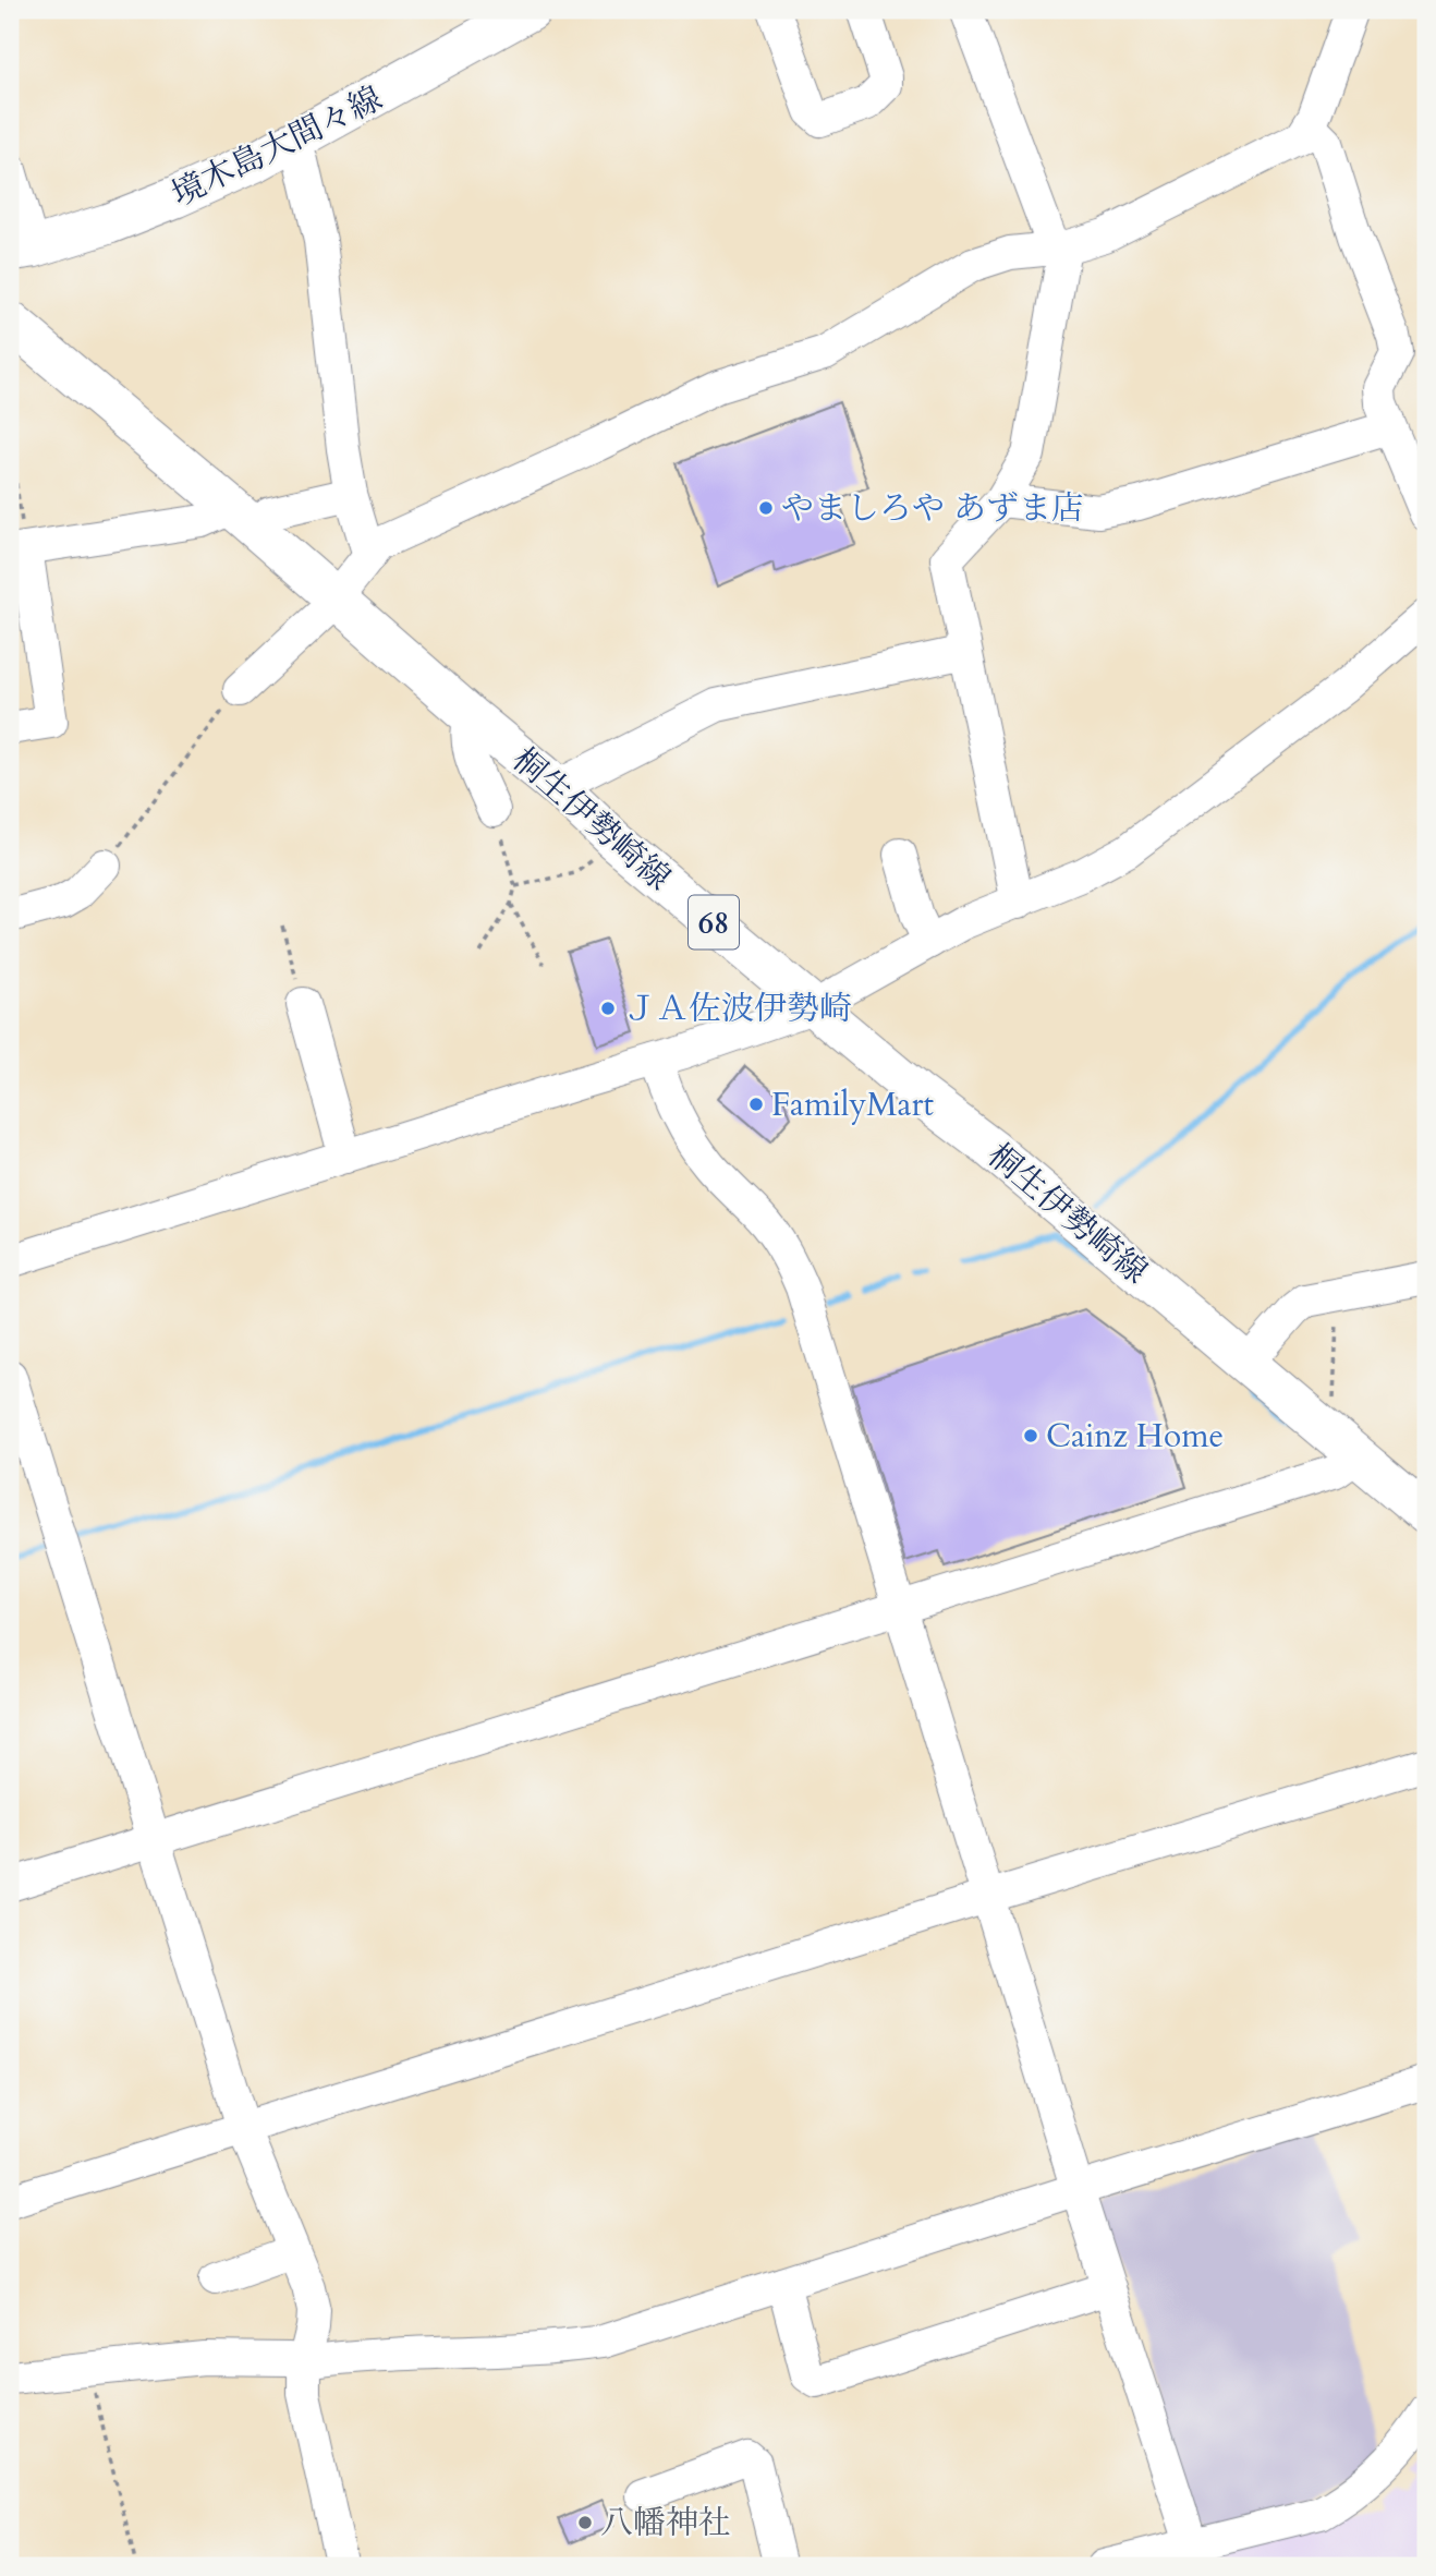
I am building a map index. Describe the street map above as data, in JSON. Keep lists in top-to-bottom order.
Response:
{
  "streets": {
    "main road": ["境木島大間々線", "桐生伊勢崎線", "68"]
  },
  "places": [
    "やましろや あずま店",
    "ＪＡ佐波伊勢崎",
    "FamilyMart",
    "Cainz Home",
    "八幡神社"
  ]
}
